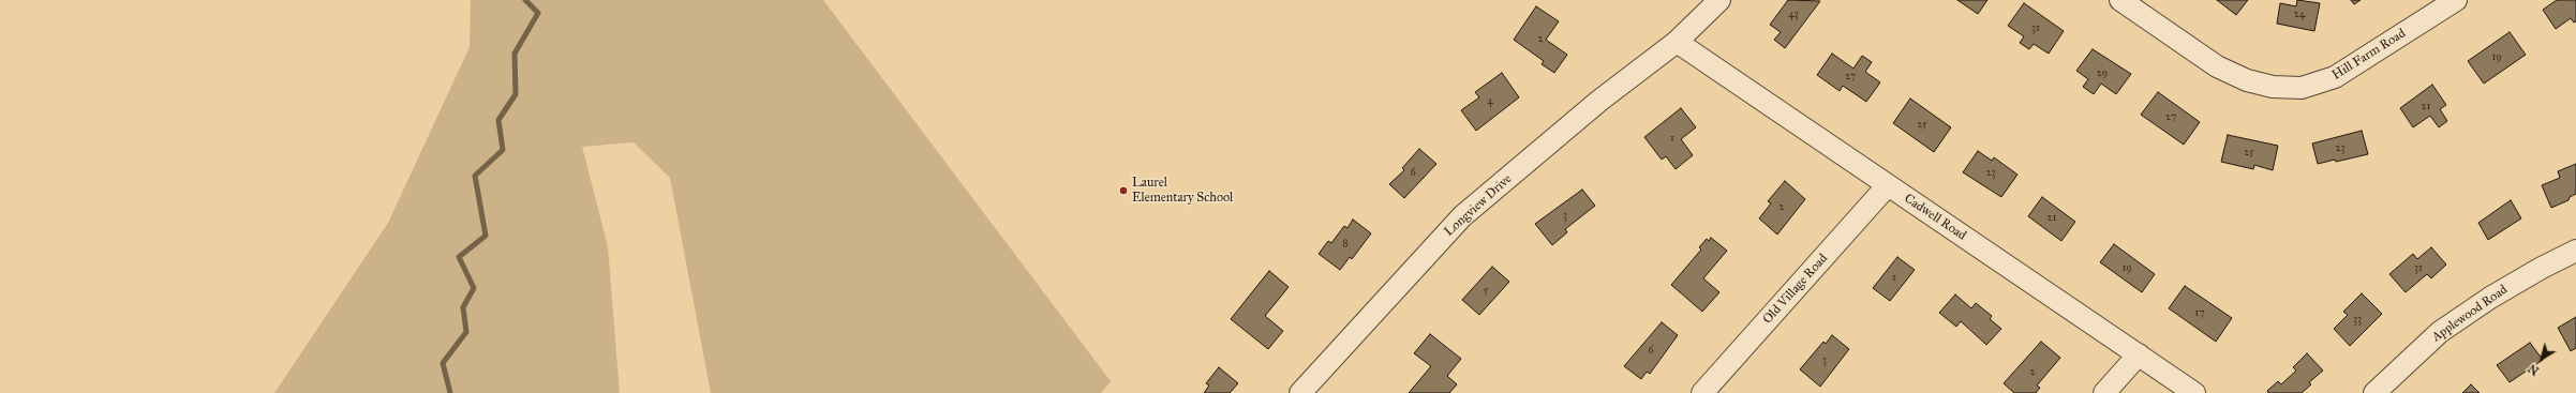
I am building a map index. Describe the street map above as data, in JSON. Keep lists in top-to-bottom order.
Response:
{
  "streets": {
    "street": [
      "Hill Farm Road",
      "Longview Drive",
      "Cadwell Road",
      "Old Village Road",
      "Applewood Road"
    ]
  },
  "crossings": [
    ["Longview Drive", "Cadwell Road"],
    ["Cadwell Road", "Old Village Road"]
  ],
  "places": ["Laurel Elementary School"],
  "house_numbers": [
    "43",
    "24",
    "31",
    "2",
    "19",
    "29",
    "27",
    "4",
    "21",
    "27",
    "25",
    "1",
    "23",
    "25",
    "6",
    "23",
    "2",
    "3",
    "21",
    "8",
    "19",
    "31",
    "1",
    "5",
    "17",
    "33",
    "6",
    "3",
    "2"
  ],
  "north": "bottom left"
}
